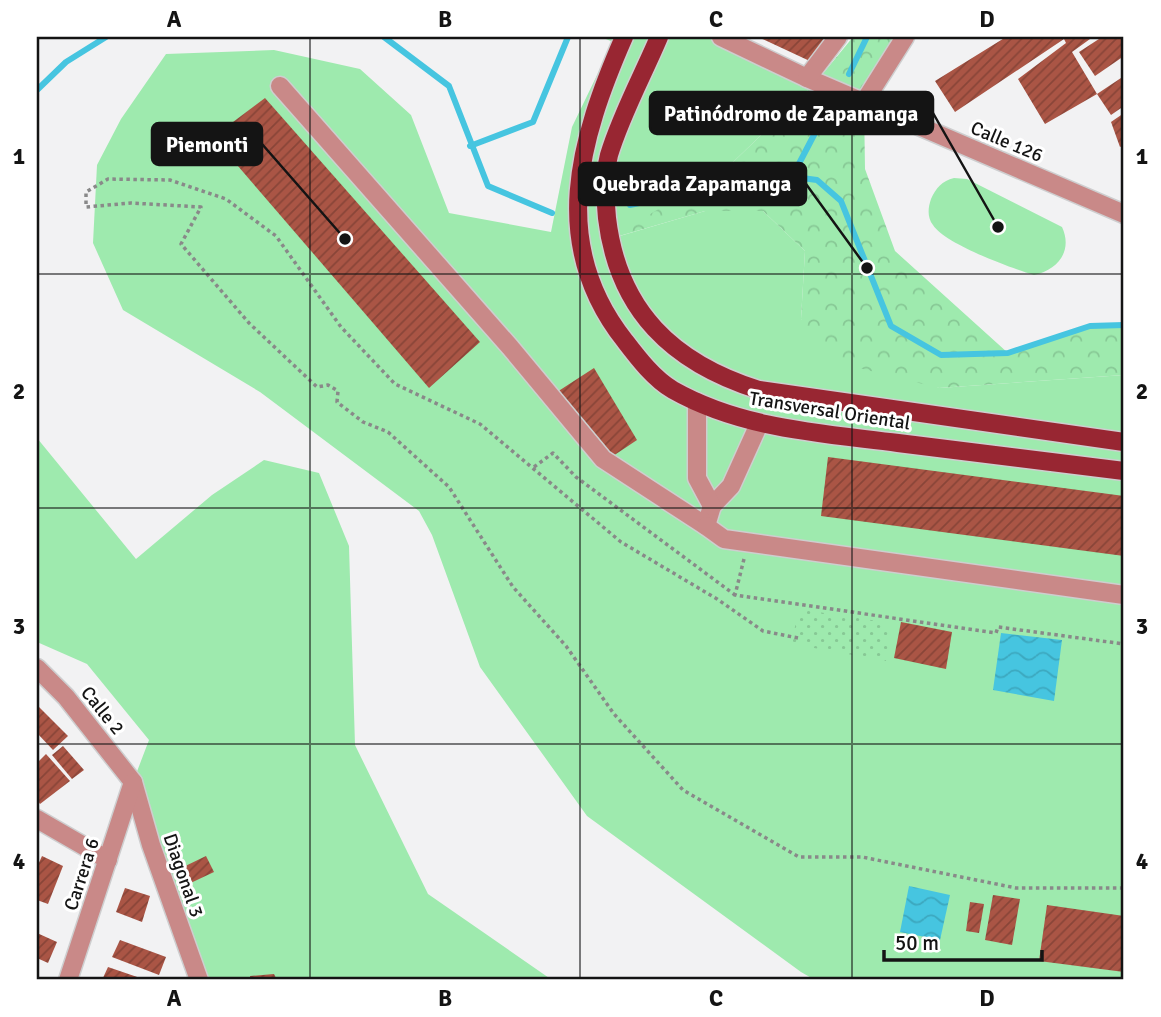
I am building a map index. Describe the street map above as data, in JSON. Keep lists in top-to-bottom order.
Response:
{
  "streets": {
    "main road": ["Transversal Oriental"],
    "street": [
      "Calle 126",
      "Calle 2",
      "Carrera 6",
      "Diagonal 3"
    ]
  },
  "crossings": [
    ["Calle 2", "Carrera 6"],
    ["Calle 2", "Diagonal 3"],
    ["Carrera 6", "Diagonal 3"]
  ],
  "places": ["Patinódromo de Zapamanga", "Piemonti", "Quebrada Zapamanga"],
  "scale_bar": "50 m",
  "grid": {
    "columns": [
      "A",
      "B",
      "C",
      "D"
    ],
    "rows": [
      "1",
      "2",
      "3",
      "4"
    ]
  }
}
